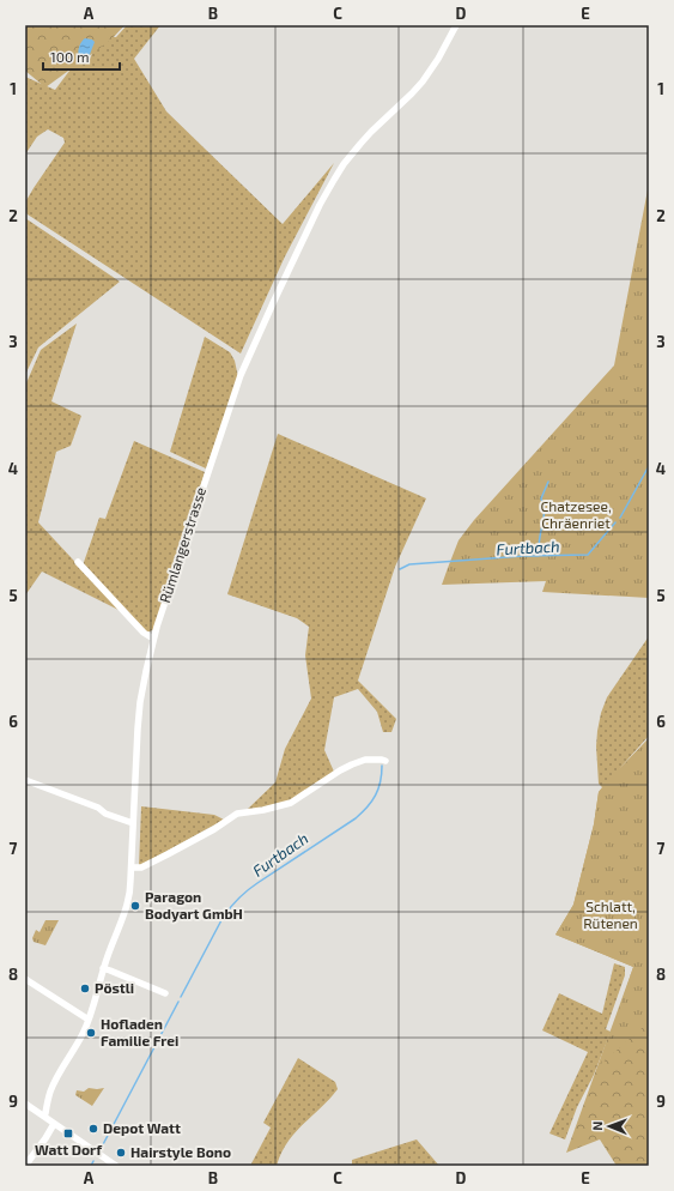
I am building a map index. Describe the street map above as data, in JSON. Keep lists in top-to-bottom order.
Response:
{
  "streets": {
    "street": ["Rümlangerstrasse"]
  },
  "water": ["Furtbach"],
  "parks": ["Chatzesee, Chräenriet", "Schlatt, Rütenen"],
  "places": {
    "other": [
      "Paragon Bodyart GmbH",
      "Pöstli",
      "Hofladen Familie Frei",
      "Depot Watt",
      "Hairstyle Bono"
    ],
    "transit": ["Watt Dorf"]
  },
  "scale_bar": "100 m",
  "north": "left",
  "grid": {
    "columns": [
      "A",
      "B",
      "C",
      "D",
      "E"
    ],
    "rows": [
      "1",
      "2",
      "3",
      "4",
      "5",
      "6",
      "7",
      "8",
      "9"
    ]
  }
}
